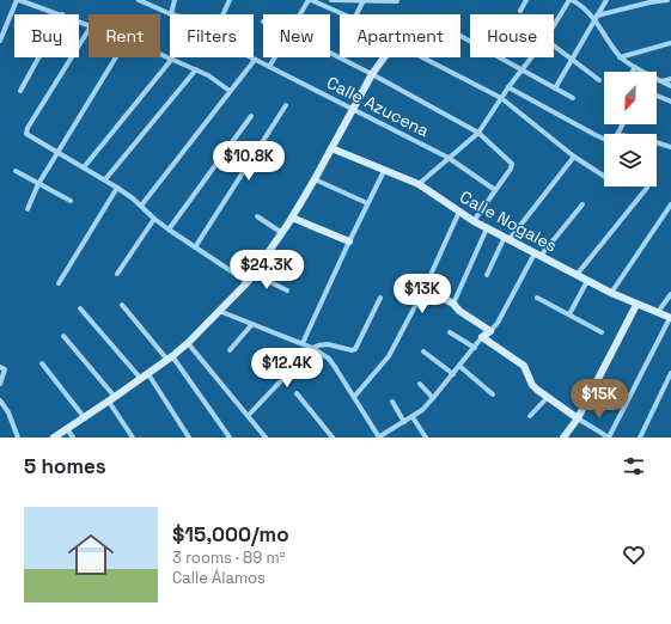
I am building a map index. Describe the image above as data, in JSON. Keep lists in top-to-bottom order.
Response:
{
  "streets": {
    "street": ["Calle Azucena", "Calle Nogales"]
  },
  "north": "bottom left",
  "page": {
    "chip": [
      "Buy",
      "Rent",
      "Filters",
      "New",
      "Apartment",
      "House"
    ],
    "price": [
      "$10.8K",
      "$24.3K",
      "$13K",
      "$12.4K",
      "$15K"
    ],
    "heading": "5 homes",
    "list": [
      {
        "name": "$15,000/mo",
        "note": "3 rooms · 89 m² · Calle Álamos"
      }
    ]
  }
}
